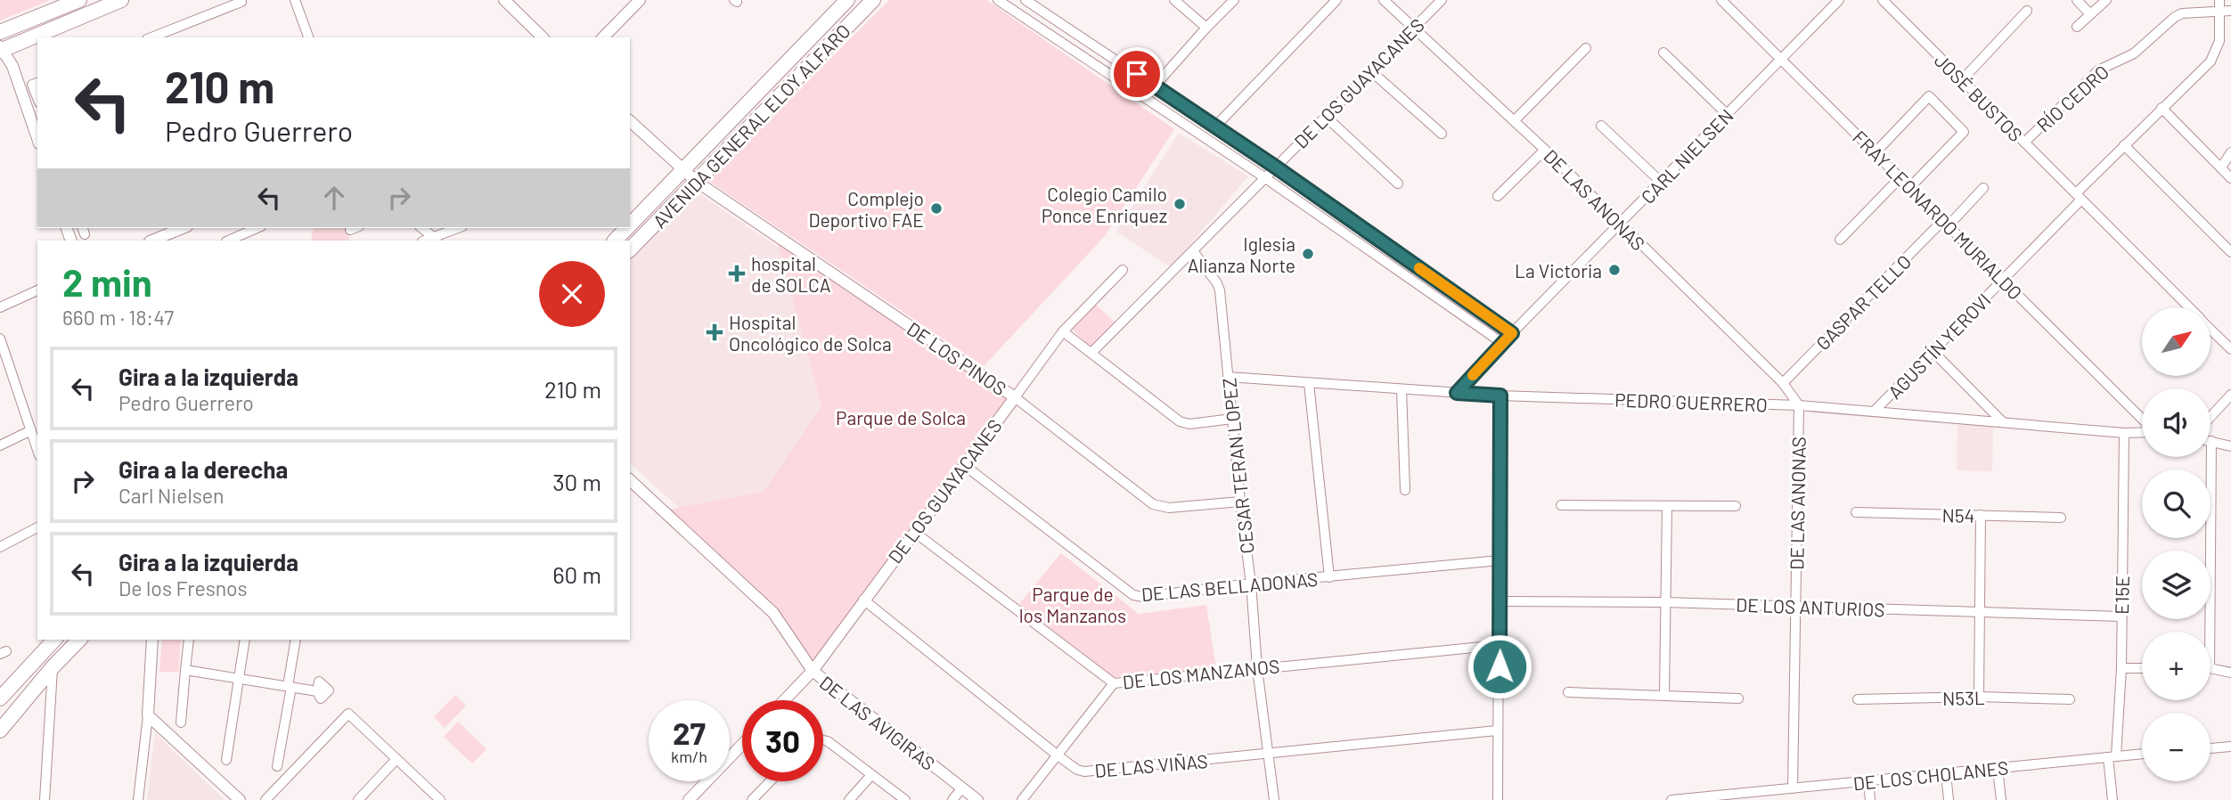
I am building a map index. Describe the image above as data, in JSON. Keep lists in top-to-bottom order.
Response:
{
  "streets": {
    "main road": ["AVENIDA GENERAL ELOY ALFARO"],
    "street": [
      "DE LOS GUAYACANES",
      "JOSÉ BUSTOS",
      "RÍO CEDRO",
      "CARL NIELSEN",
      "DE LAS ANONAS",
      "FRAY LEONARDO MURIALDO",
      "GASPAR TELLO",
      "AGUSTÍN YEROVI",
      "DE LOS PINOS",
      "PEDRO GUERRERO",
      "CESAR TERAN LOPEZ",
      "N54",
      "DE LAS BELLADONAS",
      "E15E",
      "DE LOS ANTURIOS",
      "DE LOS MANZANOS",
      "N53L",
      "DE LAS AVIGIRAS",
      "DE LAS VIÑAS",
      "DE LOS CHOLANES"
    ]
  },
  "crossings": [
    ["DE LOS GUAYACANES", "DE LAS ANONAS"],
    ["DE LOS GUAYACANES", "DE LOS PINOS"],
    ["DE LOS GUAYACANES", "CESAR TERAN LOPEZ"],
    ["DE LOS GUAYACANES", "DE LAS BELLADONAS"],
    ["DE LOS GUAYACANES", "DE LOS MANZANOS"],
    ["DE LOS GUAYACANES", "DE LAS AVIGIRAS"],
    ["DE LOS GUAYACANES", "DE LAS VIÑAS"],
    ["JOSÉ BUSTOS", "RÍO CEDRO"],
    ["JOSÉ BUSTOS", "AGUSTÍN YEROVI"],
    ["RÍO CEDRO", "AGUSTÍN YEROVI"],
    ["AVENIDA GENERAL ELOY ALFARO", "DE LOS PINOS"],
    ["CARL NIELSEN", "DE LAS ANONAS"],
    ["CARL NIELSEN", "FRAY LEONARDO MURIALDO"],
    ["CARL NIELSEN", "PEDRO GUERRERO"],
    ["DE LAS ANONAS", "GASPAR TELLO"],
    ["DE LAS ANONAS", "PEDRO GUERRERO"],
    ["DE LAS ANONAS", "DE LOS ANTURIOS"],
    ["DE LAS ANONAS", "DE LOS CHOLANES"],
    ["FRAY LEONARDO MURIALDO", "GASPAR TELLO"],
    ["FRAY LEONARDO MURIALDO", "AGUSTÍN YEROVI"],
    ["AGUSTÍN YEROVI", "PEDRO GUERRERO"],
    ["DE LOS PINOS", "CESAR TERAN LOPEZ"],
    ["PEDRO GUERRERO", "CESAR TERAN LOPEZ"],
    ["PEDRO GUERRERO", "E15E"],
    ["CESAR TERAN LOPEZ", "DE LAS BELLADONAS"],
    ["CESAR TERAN LOPEZ", "DE LOS MANZANOS"],
    ["CESAR TERAN LOPEZ", "DE LAS VIÑAS"],
    ["E15E", "DE LOS ANTURIOS"],
    ["E15E", "DE LOS CHOLANES"]
  ],
  "parks": ["Parque de Solca", "Parque de los Manzanos"],
  "places": {
    "other": [
      "Colegio Camilo Ponce Enriquez",
      "Complejo Deportivo FAE",
      "Iglesia Alianza Norte",
      "La Victoria"
    ],
    "health": ["hospital de SOLCA", "Hospital Oncológico de Solca"]
  },
  "north": "top right",
  "page": {
    "turn": ["210 m", "Pedro Guerrero"],
    "heading": ["2 min", "660 m · 18:47"],
    "map_buttons": ["+", "−"],
    "list": [
      {
        "name": "Gira a la izquierda",
        "note": "Pedro Guerrero",
        "value": "210 m"
      },
      {
        "name": "Gira a la derecha",
        "note": "Carl Nielsen",
        "value": "30 m"
      },
      {
        "name": "Gira a la izquierda",
        "note": "De los Fresnos",
        "value": "60 m"
      }
    ],
    "speed": "27 km/h",
    "limit": "30"
  }
}
